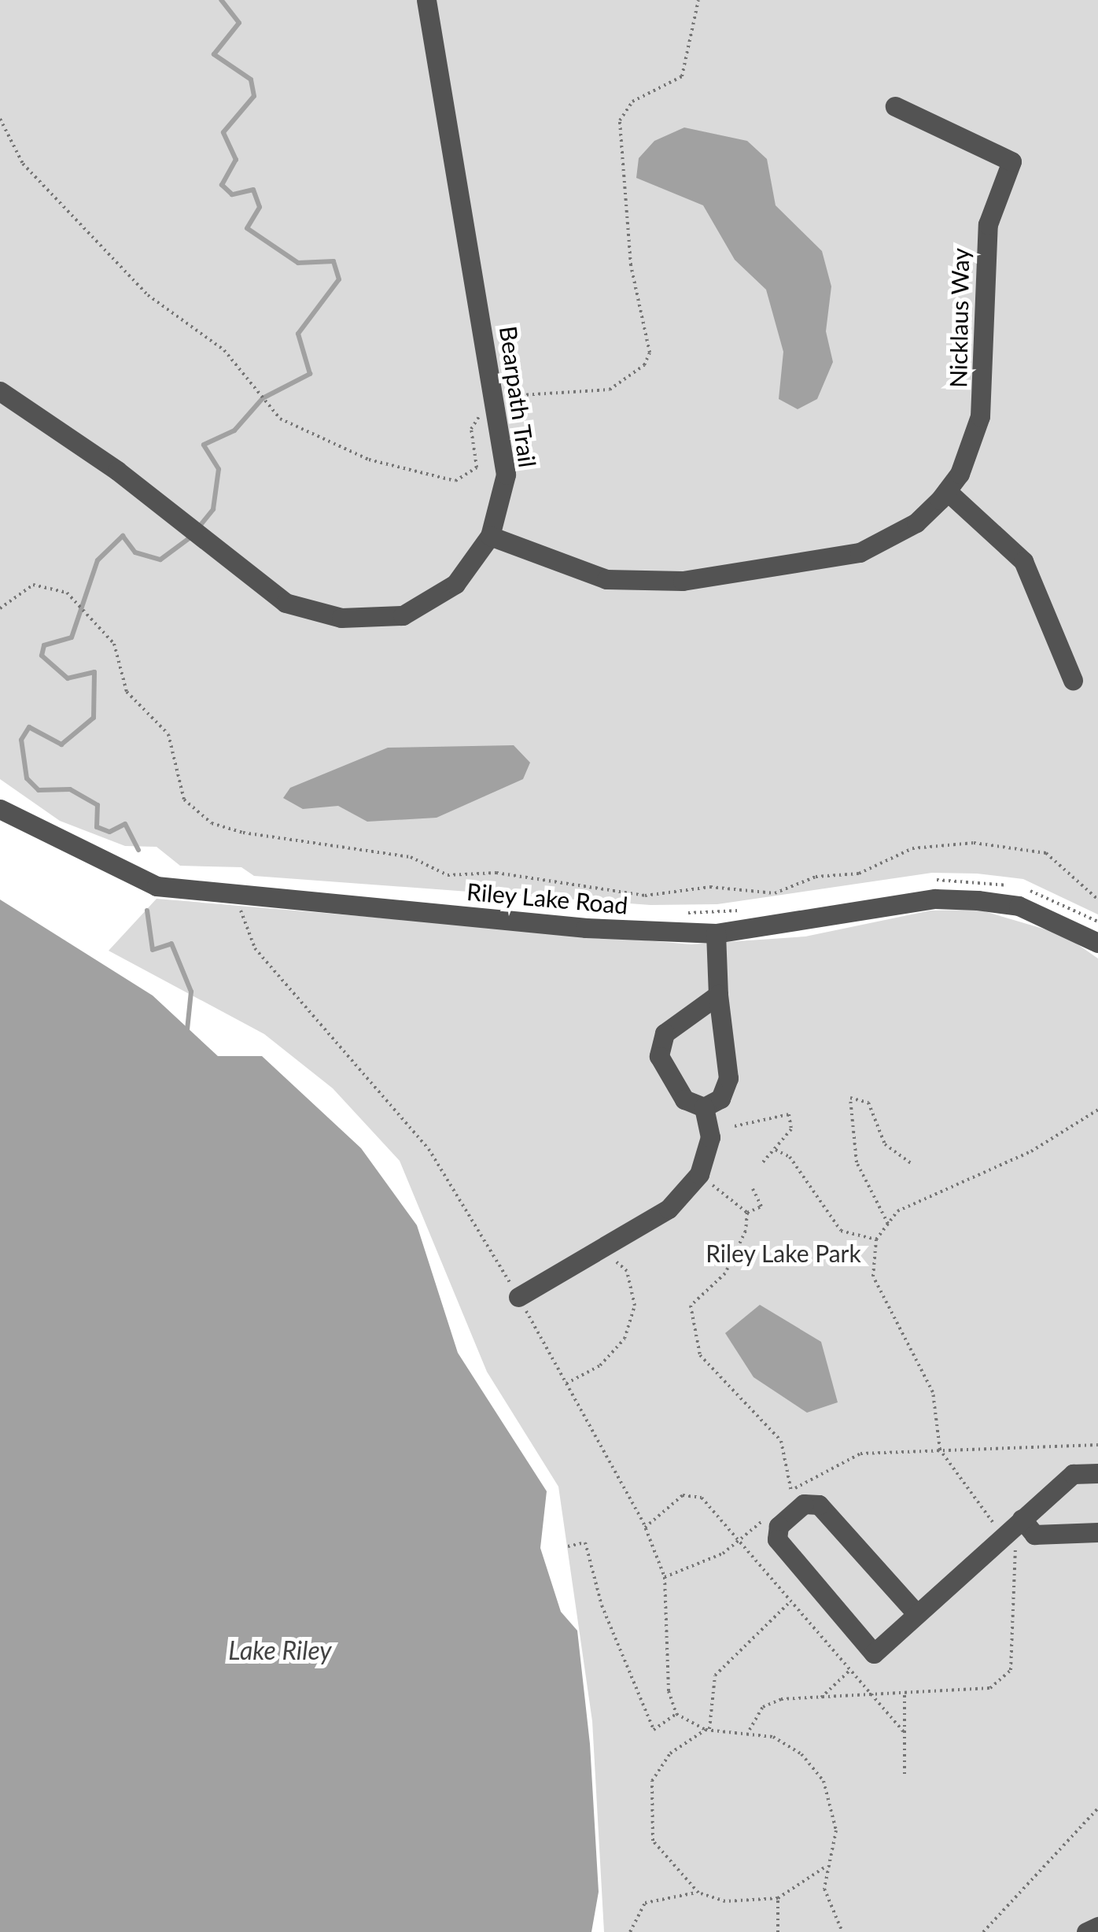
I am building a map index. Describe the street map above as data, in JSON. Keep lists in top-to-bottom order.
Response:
{
  "streets": {
    "street": ["Nicklaus Way", "Bearpath Trail", "Riley Lake Road"]
  },
  "crossings": [
    ["Nicklaus Way", "Bearpath Trail"]
  ],
  "water": ["Lake Riley"],
  "parks": ["Riley Lake Park"]
}
